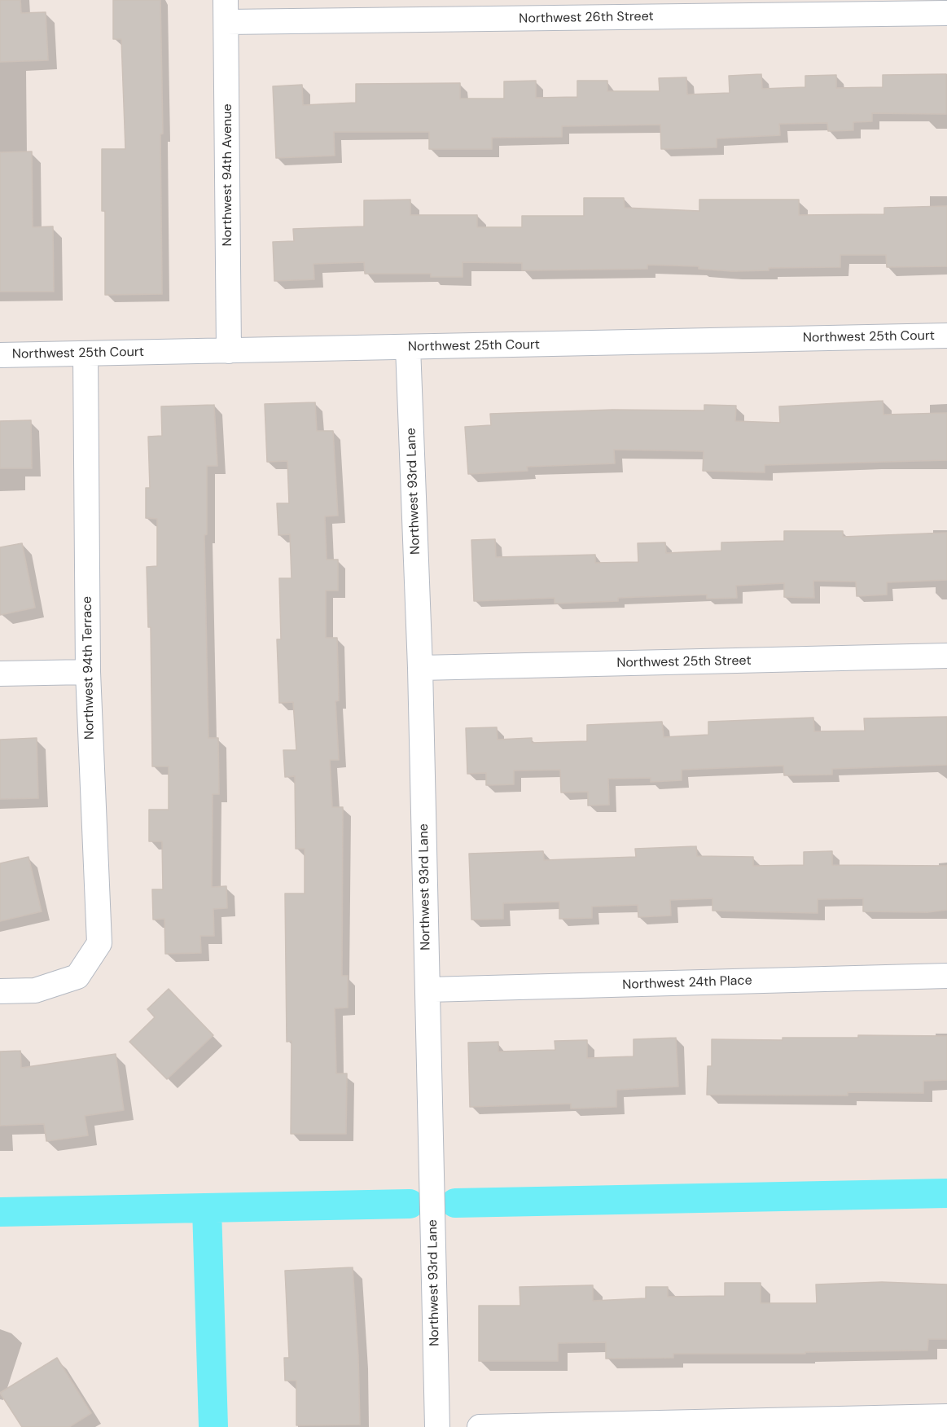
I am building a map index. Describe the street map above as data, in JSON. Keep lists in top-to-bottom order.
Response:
{
  "streets": {
    "street": [
      "Northwest 26th Street",
      "Northwest 94th Avenue",
      "Northwest 25th Court",
      "Northwest 93rd Lane",
      "Northwest 25th Street",
      "Northwest 94th Terrace",
      "Northwest 24th Place"
    ]
  },
  "crossings": [
    ["Northwest 26th Street", "Northwest 94th Avenue"],
    ["Northwest 94th Avenue", "Northwest 25th Court"],
    ["Northwest 25th Court", "Northwest 93rd Lane"],
    ["Northwest 25th Court", "Northwest 94th Terrace"],
    ["Northwest 93rd Lane", "Northwest 25th Street"],
    ["Northwest 93rd Lane", "Northwest 24th Place"]
  ]
}
